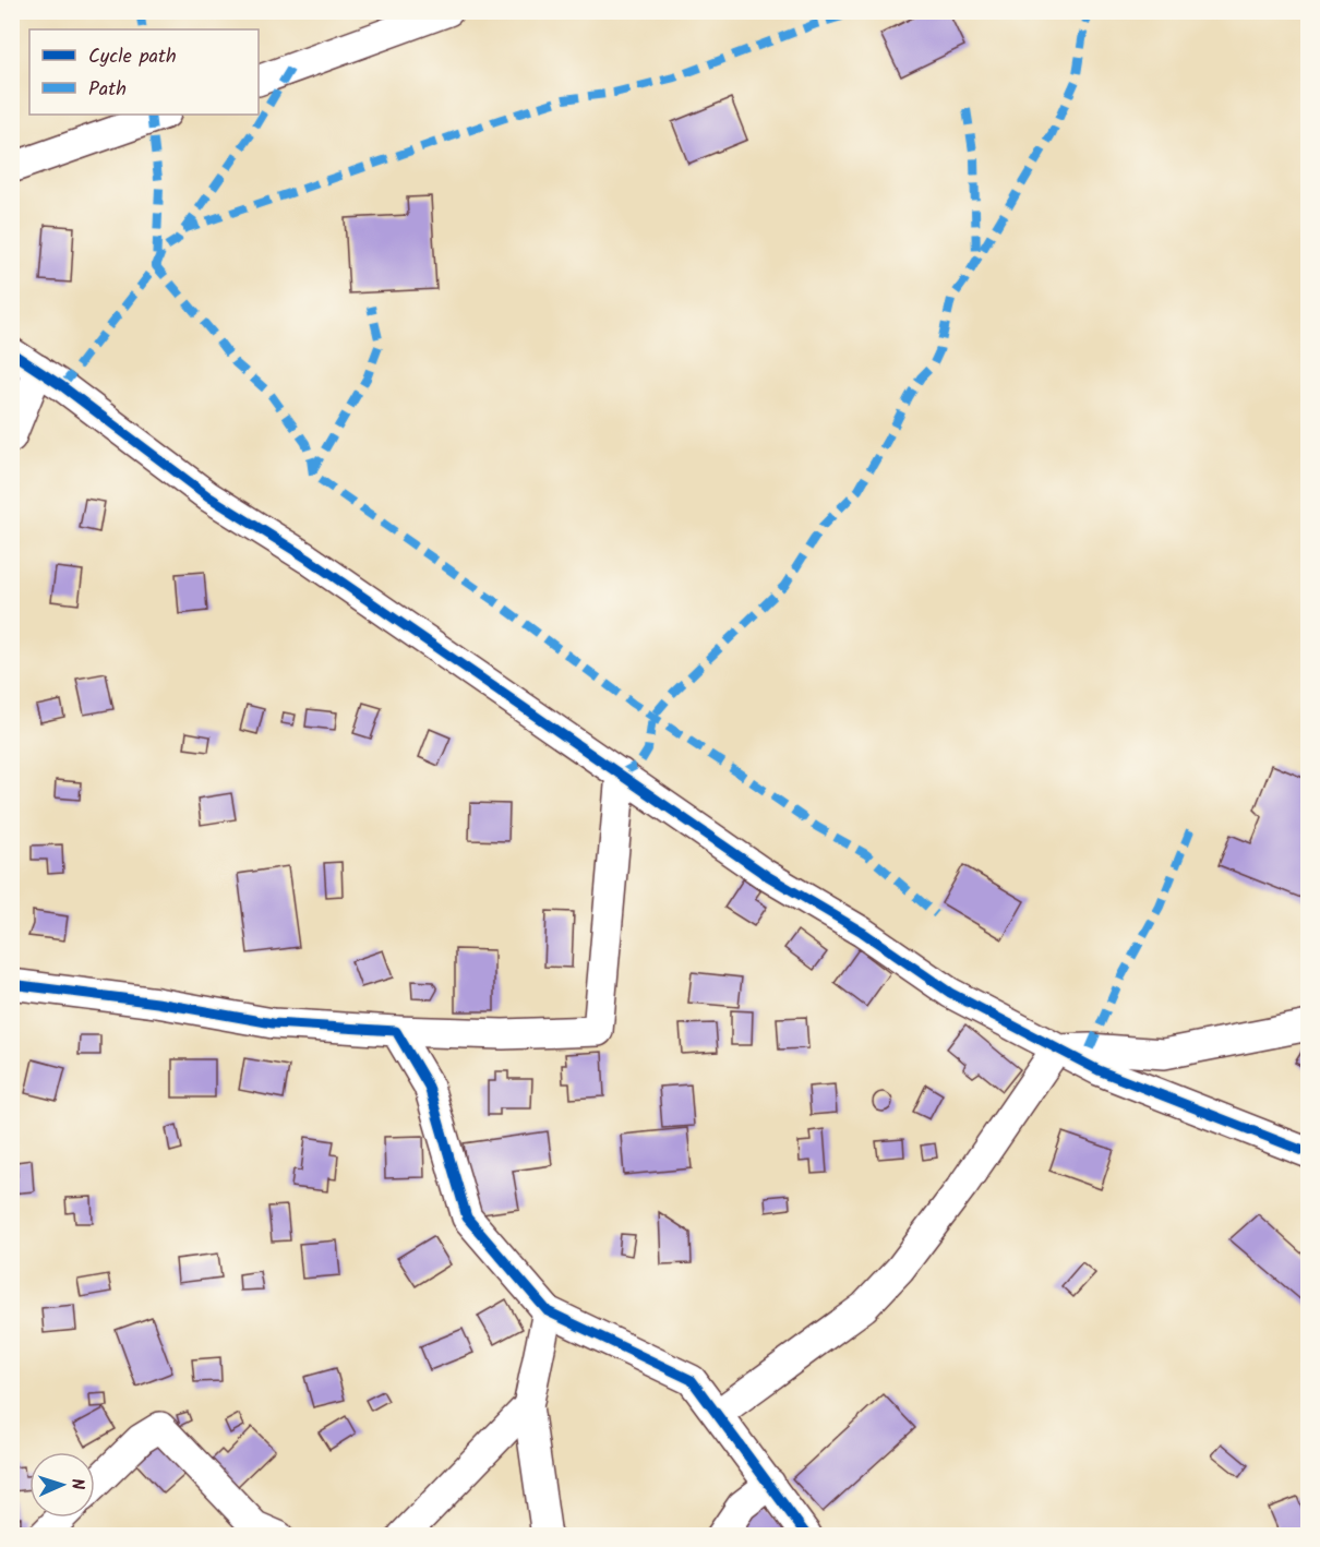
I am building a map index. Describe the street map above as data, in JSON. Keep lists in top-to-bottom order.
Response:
{
  "legend": ["Cycle path", "Path"],
  "north": "right"
}
